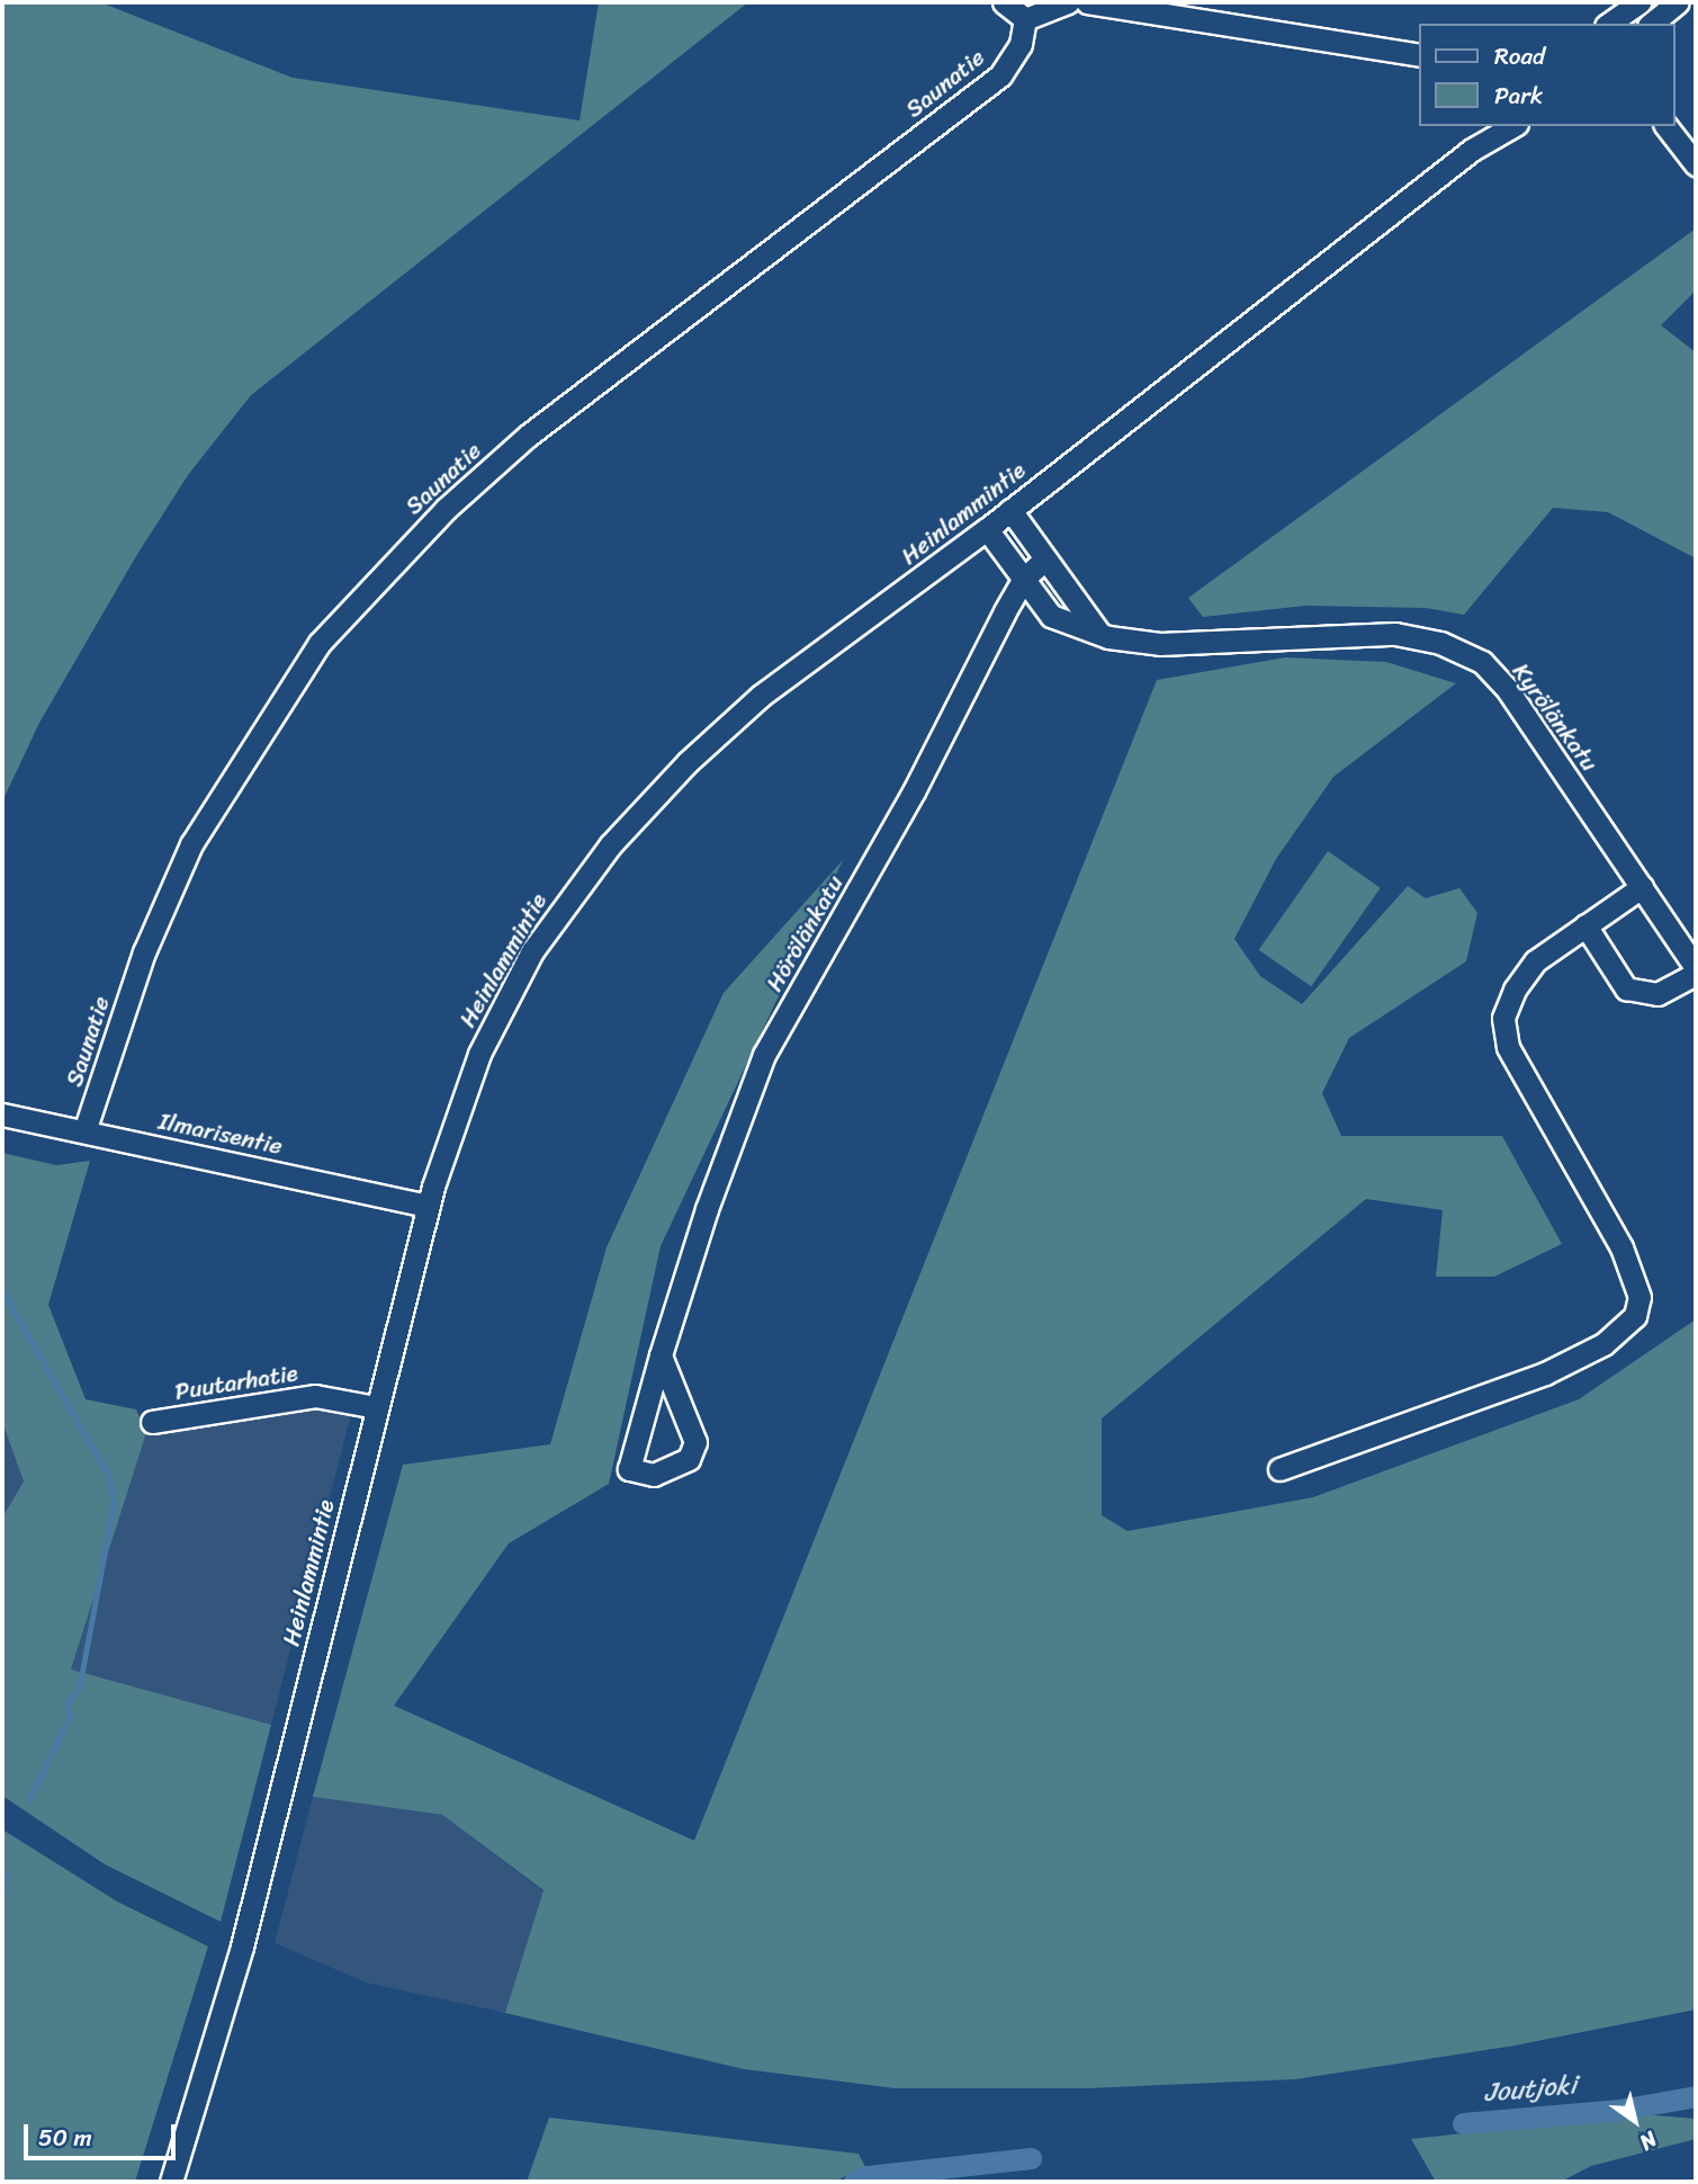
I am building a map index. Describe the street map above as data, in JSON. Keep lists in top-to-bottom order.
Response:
{
  "streets": {
    "street": [
      "Saunatie",
      "Heinlammintie",
      "Kyrölänkatu",
      "Hörölänkatu",
      "Ilmarisentie",
      "Puutarhatie"
    ]
  },
  "crossings": [
    ["Saunatie", "Ilmarisentie"],
    ["Heinlammintie", "Kyrölänkatu"],
    ["Heinlammintie", "Ilmarisentie"],
    ["Heinlammintie", "Puutarhatie"],
    ["Kyrölänkatu", "Hörölänkatu"]
  ],
  "water": ["Joutjoki"],
  "legend": ["Road", "Park"],
  "scale_bar": "50 m",
  "north": "bottom right"
}
